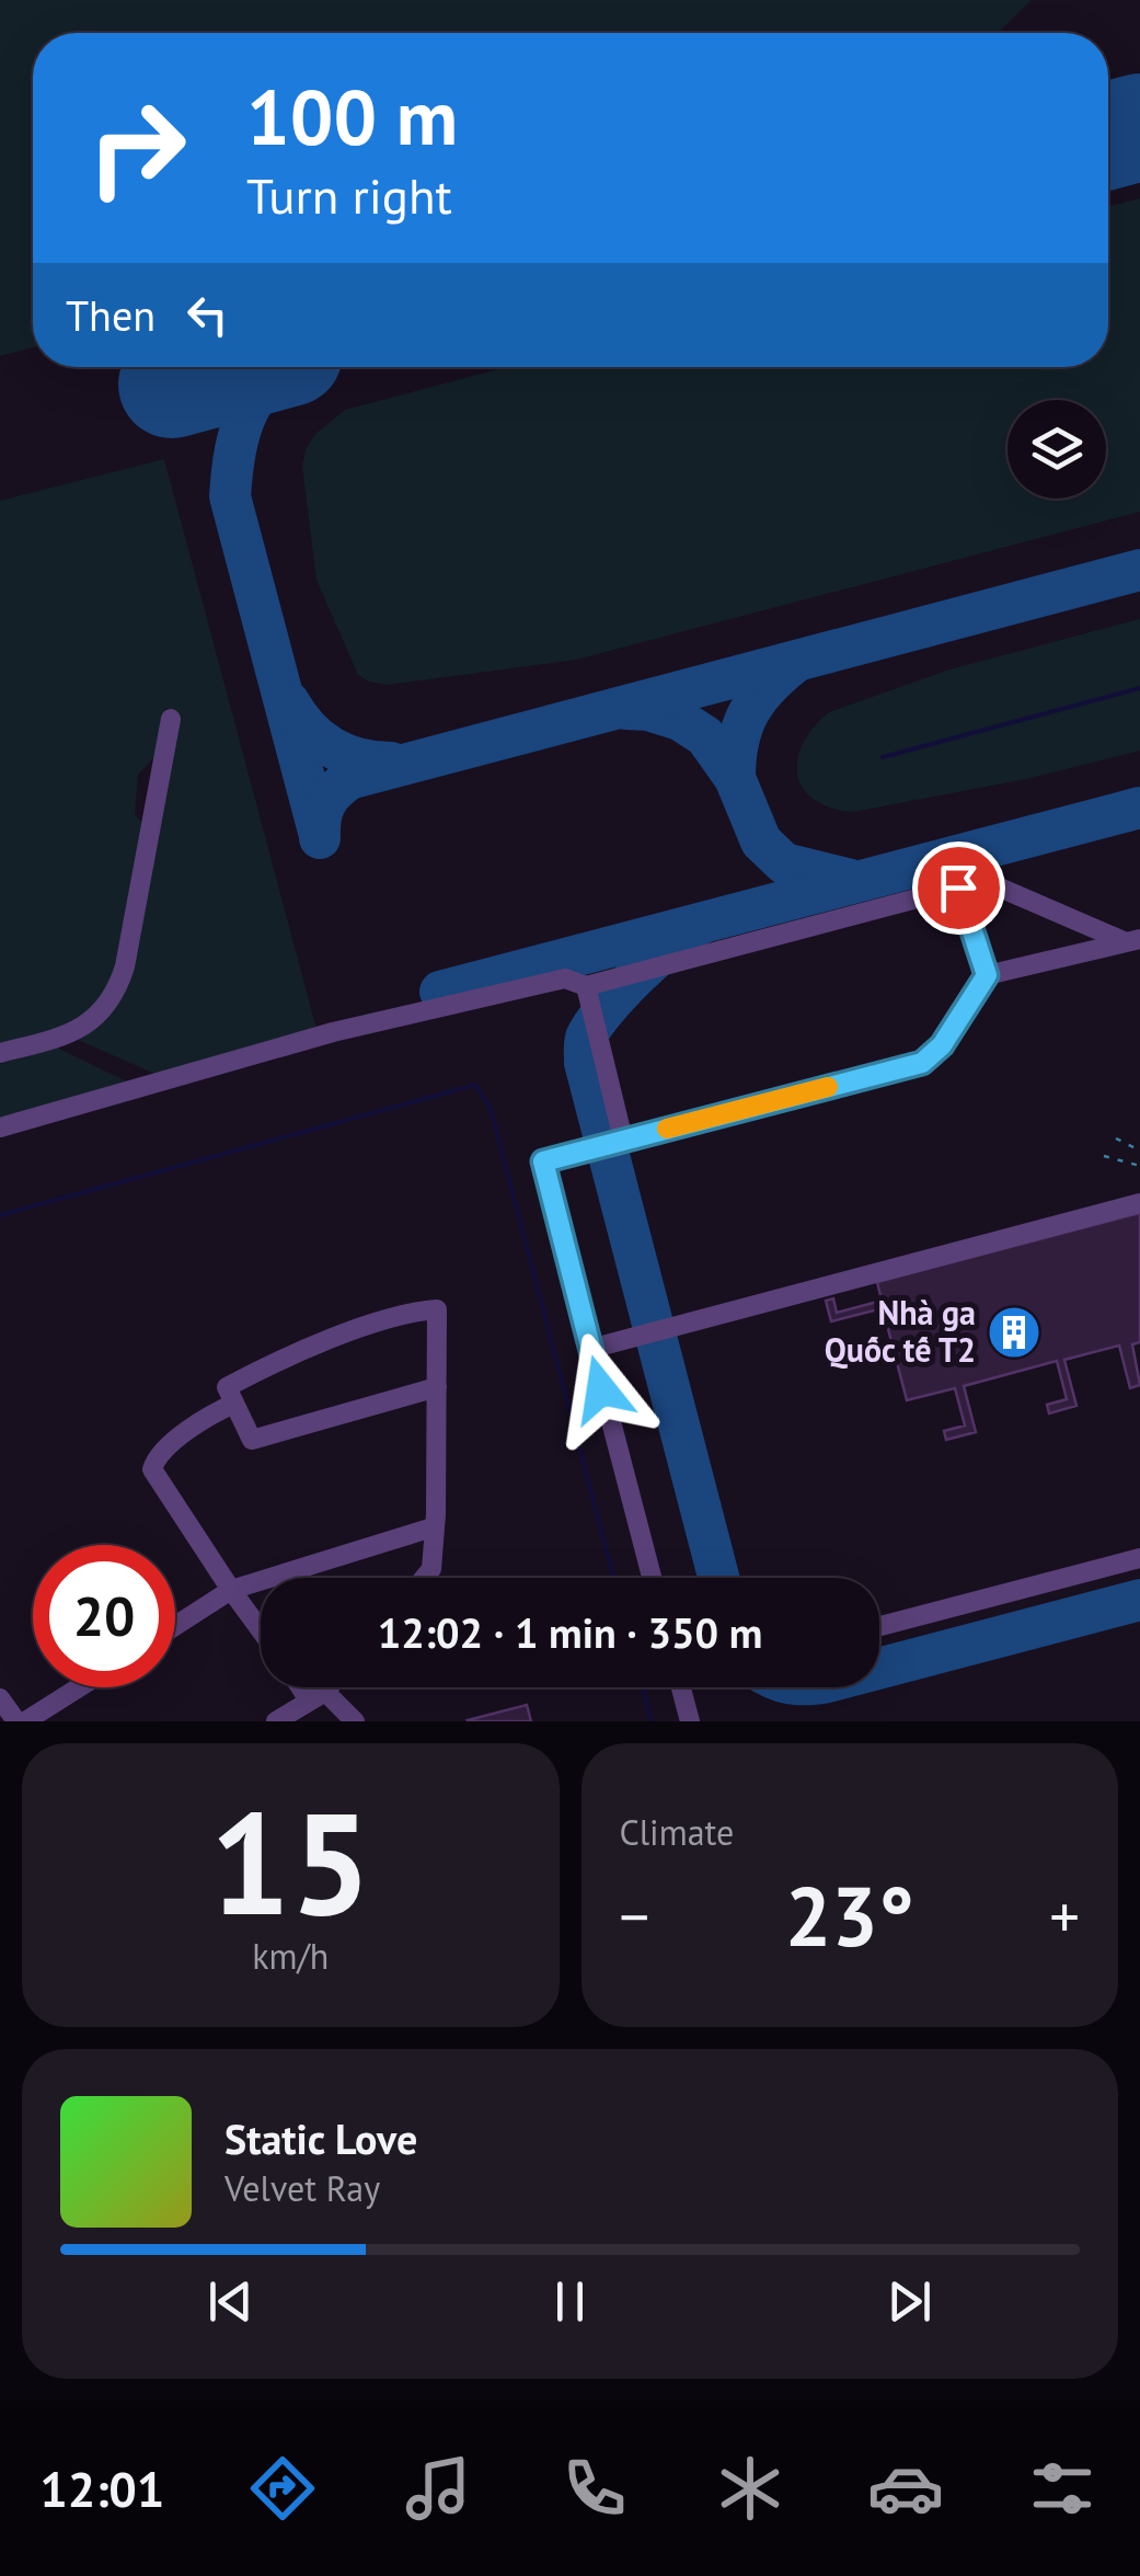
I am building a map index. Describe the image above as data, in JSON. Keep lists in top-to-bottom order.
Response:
{
  "places": {
    "building": ["Nhà ga Quốc tế T2"]
  },
  "page": {
    "turn": ["100 m", "Turn right"],
    "then": "Then",
    "limit": "20",
    "trip": "12:02 · 1 min · 350 m",
    "tile": [
      ["15", "km/h"],
      "Climate"
    ],
    "heat": ["−", "23°", "+"],
    "song": ["Static Love", "Velvet Ray"],
    "tabs": "12:01"
  }
}
